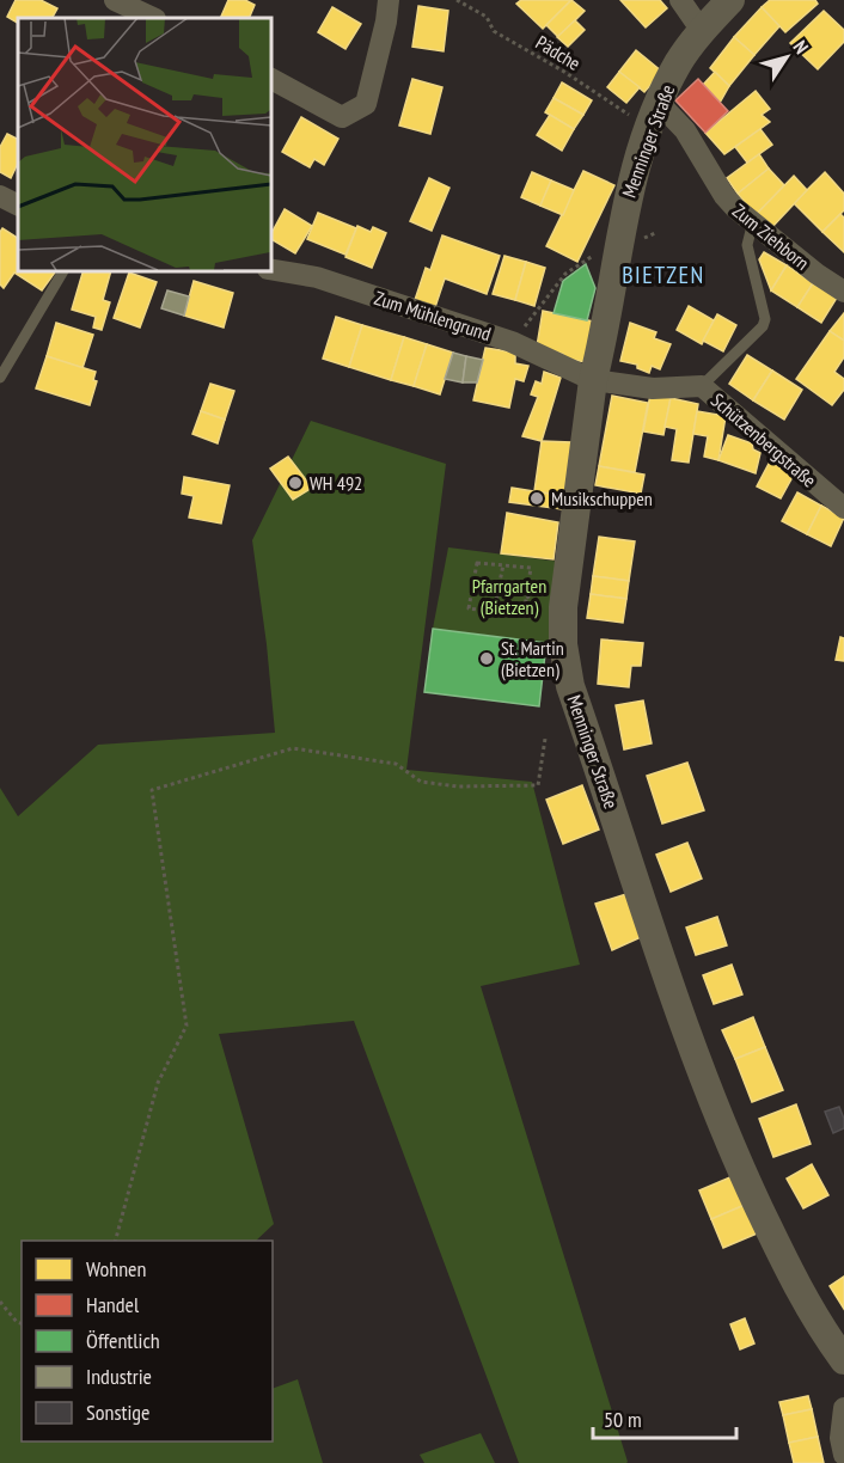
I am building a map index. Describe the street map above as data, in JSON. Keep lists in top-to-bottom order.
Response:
{
  "streets": {
    "street": [
      "Menninger Straße",
      "Zum Ziehborn",
      "Zum Mühlengrund",
      "Schützenbergstraße"
    ],
    "path": ["Pädche"]
  },
  "crossings": [
    ["Pädche", "Menninger Straße"],
    ["Pädche", "Zum Ziehborn"],
    ["Menninger Straße", "Zum Ziehborn"],
    ["Menninger Straße", "Zum Mühlengrund"],
    ["Menninger Straße", "Schützenbergstraße"],
    ["Zum Mühlengrund", "Schützenbergstraße"]
  ],
  "districts": ["BIETZEN"],
  "parks": ["Pfarrgarten (Bietzen)"],
  "places": ["WH 492", "Musikschuppen", "St. Martin (Bietzen)"],
  "legend": [
    "Wohnen",
    "Handel",
    "Öffentlich",
    "Industrie",
    "Sonstige"
  ],
  "scale_bar": "50 m",
  "north": "top right"
}
